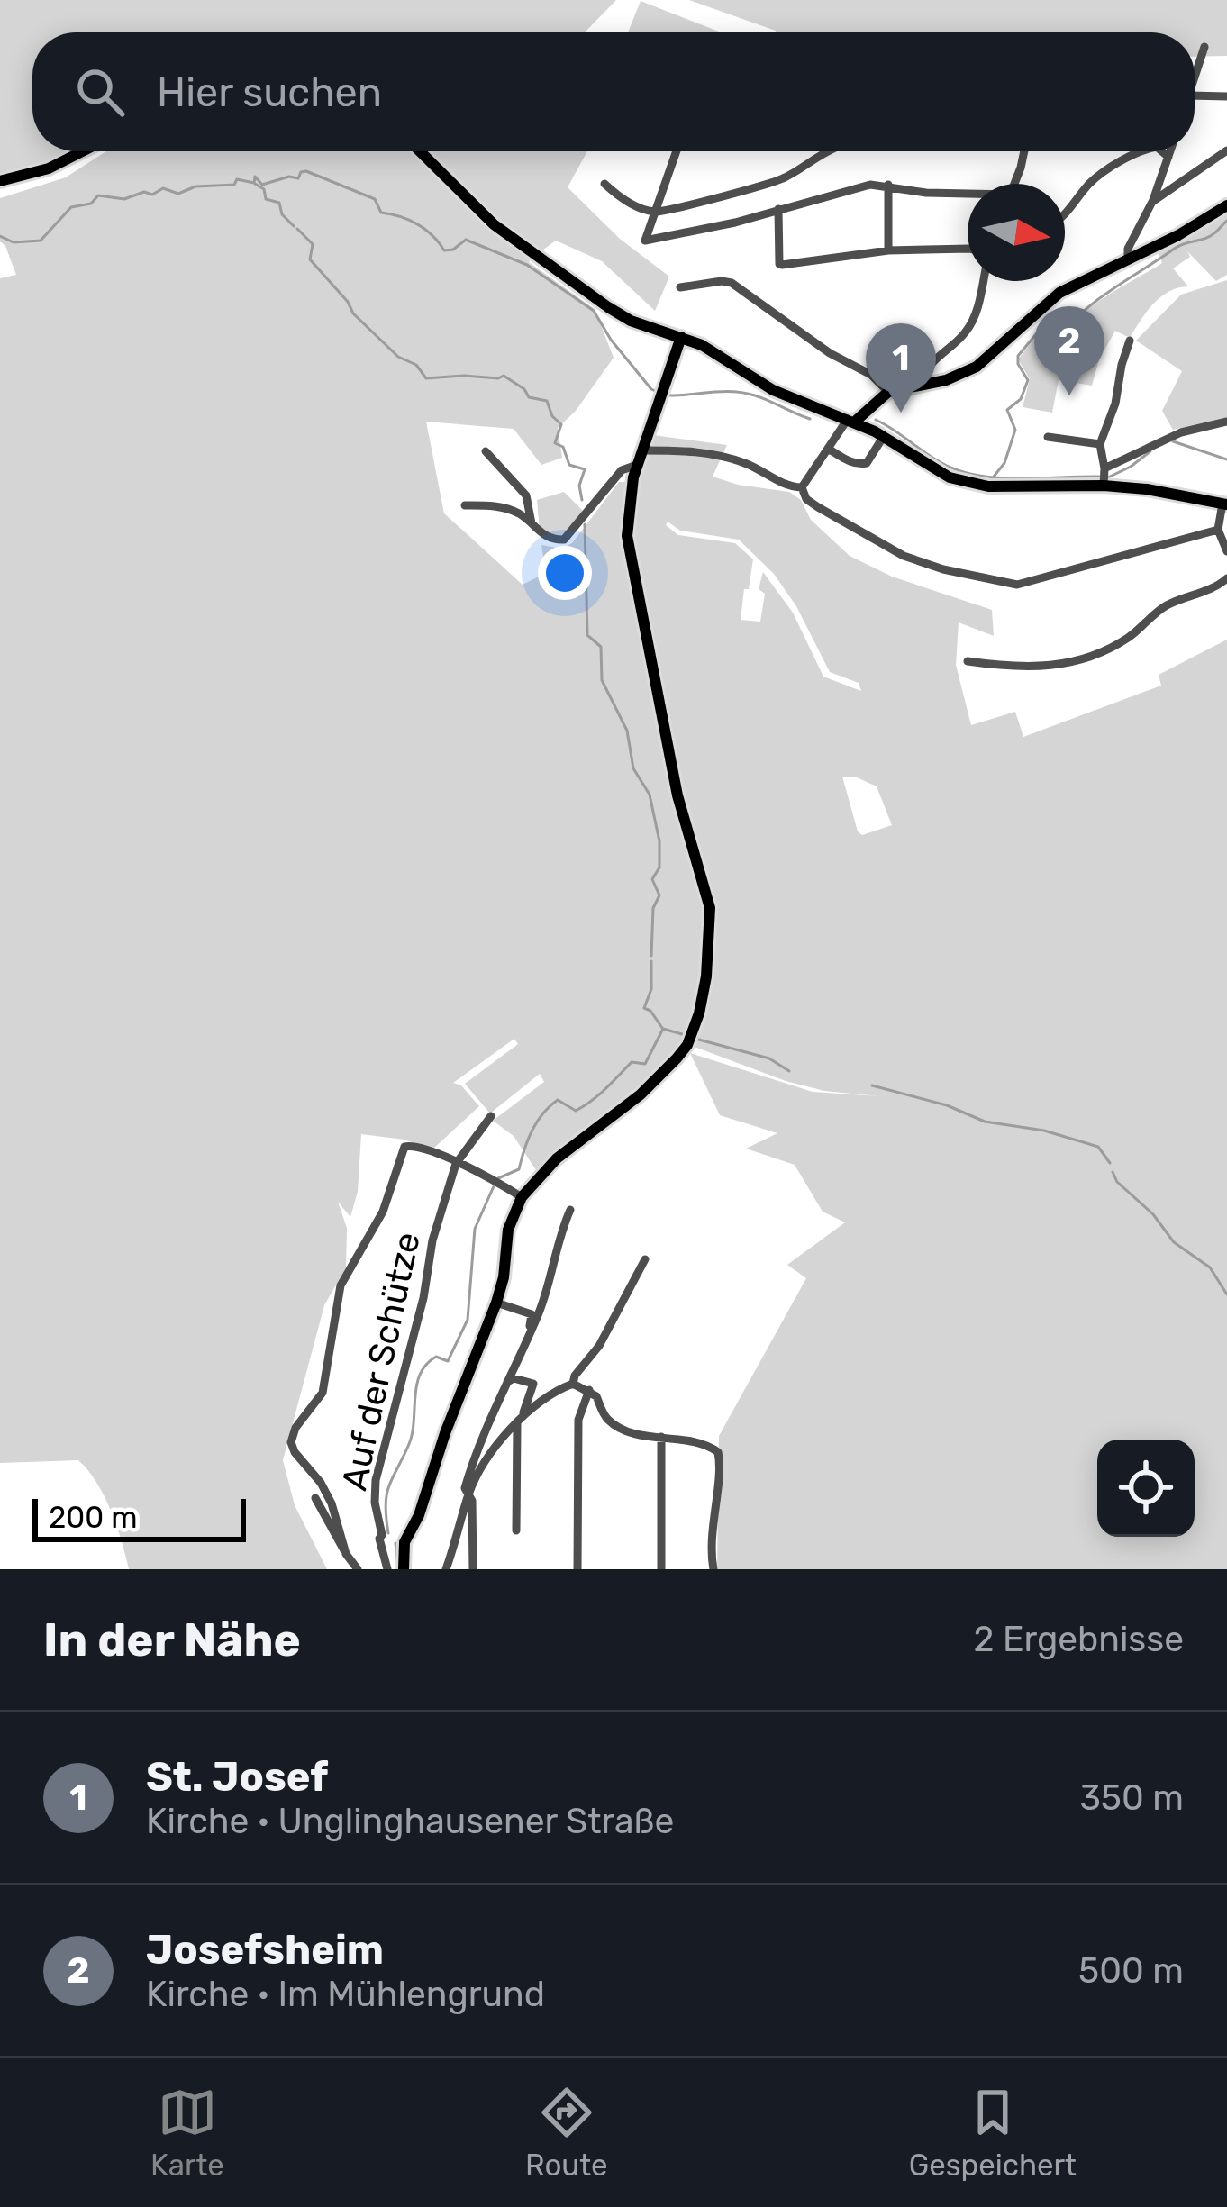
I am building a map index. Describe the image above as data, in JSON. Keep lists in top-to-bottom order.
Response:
{
  "streets": {
    "street": ["Auf der Schütze"]
  },
  "scale_bar": "200 m",
  "north": "right",
  "page": {
    "search": "Hier suchen",
    "pins": ["2", "1"],
    "scale": "200 m",
    "heading": ["In der Nähe", "2 Ergebnisse"],
    "list": [
      {
        "mark": "1",
        "name": "St. Josef",
        "note": "Kirche · Unglinghausener Straße",
        "value": "350 m"
      },
      {
        "mark": "2",
        "name": "Josefsheim",
        "note": "Kirche · Im Mühlengrund",
        "value": "500 m"
      }
    ],
    "nav": ["Karte", "Route", "Gespeichert"]
  }
}
